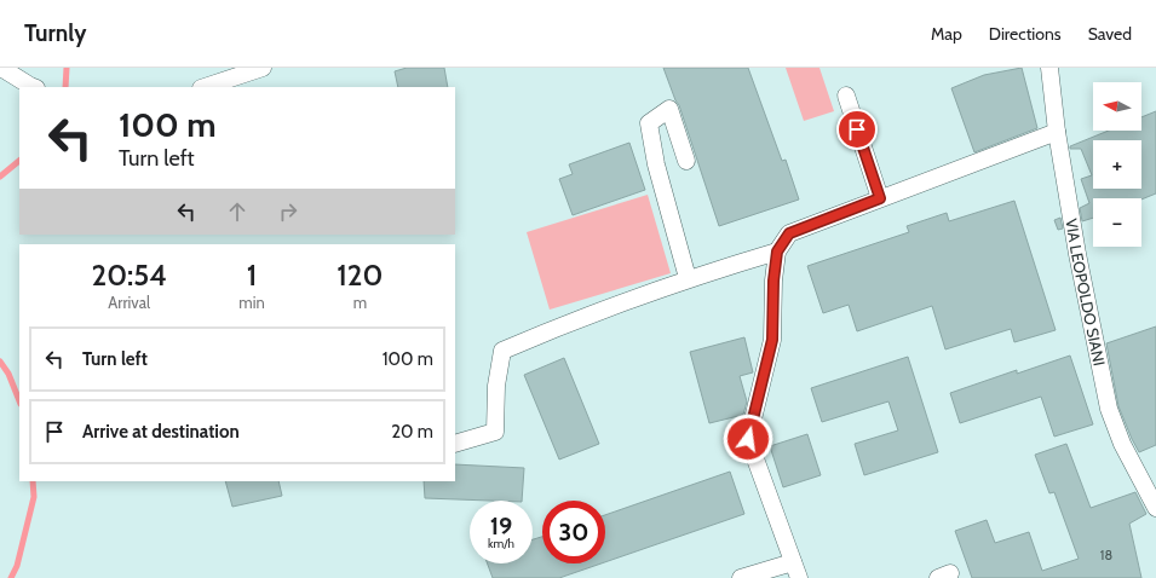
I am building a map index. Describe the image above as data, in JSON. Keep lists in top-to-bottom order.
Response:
{
  "streets": {
    "street": ["VIA LEOPOLDO SIANI"]
  },
  "house_numbers": ["18"],
  "north": "left",
  "page": {
    "header": "Turnly",
    "nav": ["Map", "Directions", "Saved"],
    "map_buttons": ["+", "−"],
    "turn": ["100 m", "Turn left"],
    "eta": [
      "20:54",
      "Arrival",
      "1",
      "min",
      "120",
      "m"
    ],
    "list": [
      {
        "name": "Turn left",
        "value": "100 m"
      },
      {
        "name": "Arrive at destination",
        "value": "20 m"
      }
    ],
    "speed": "19 km/h",
    "limit": "30"
  }
}
